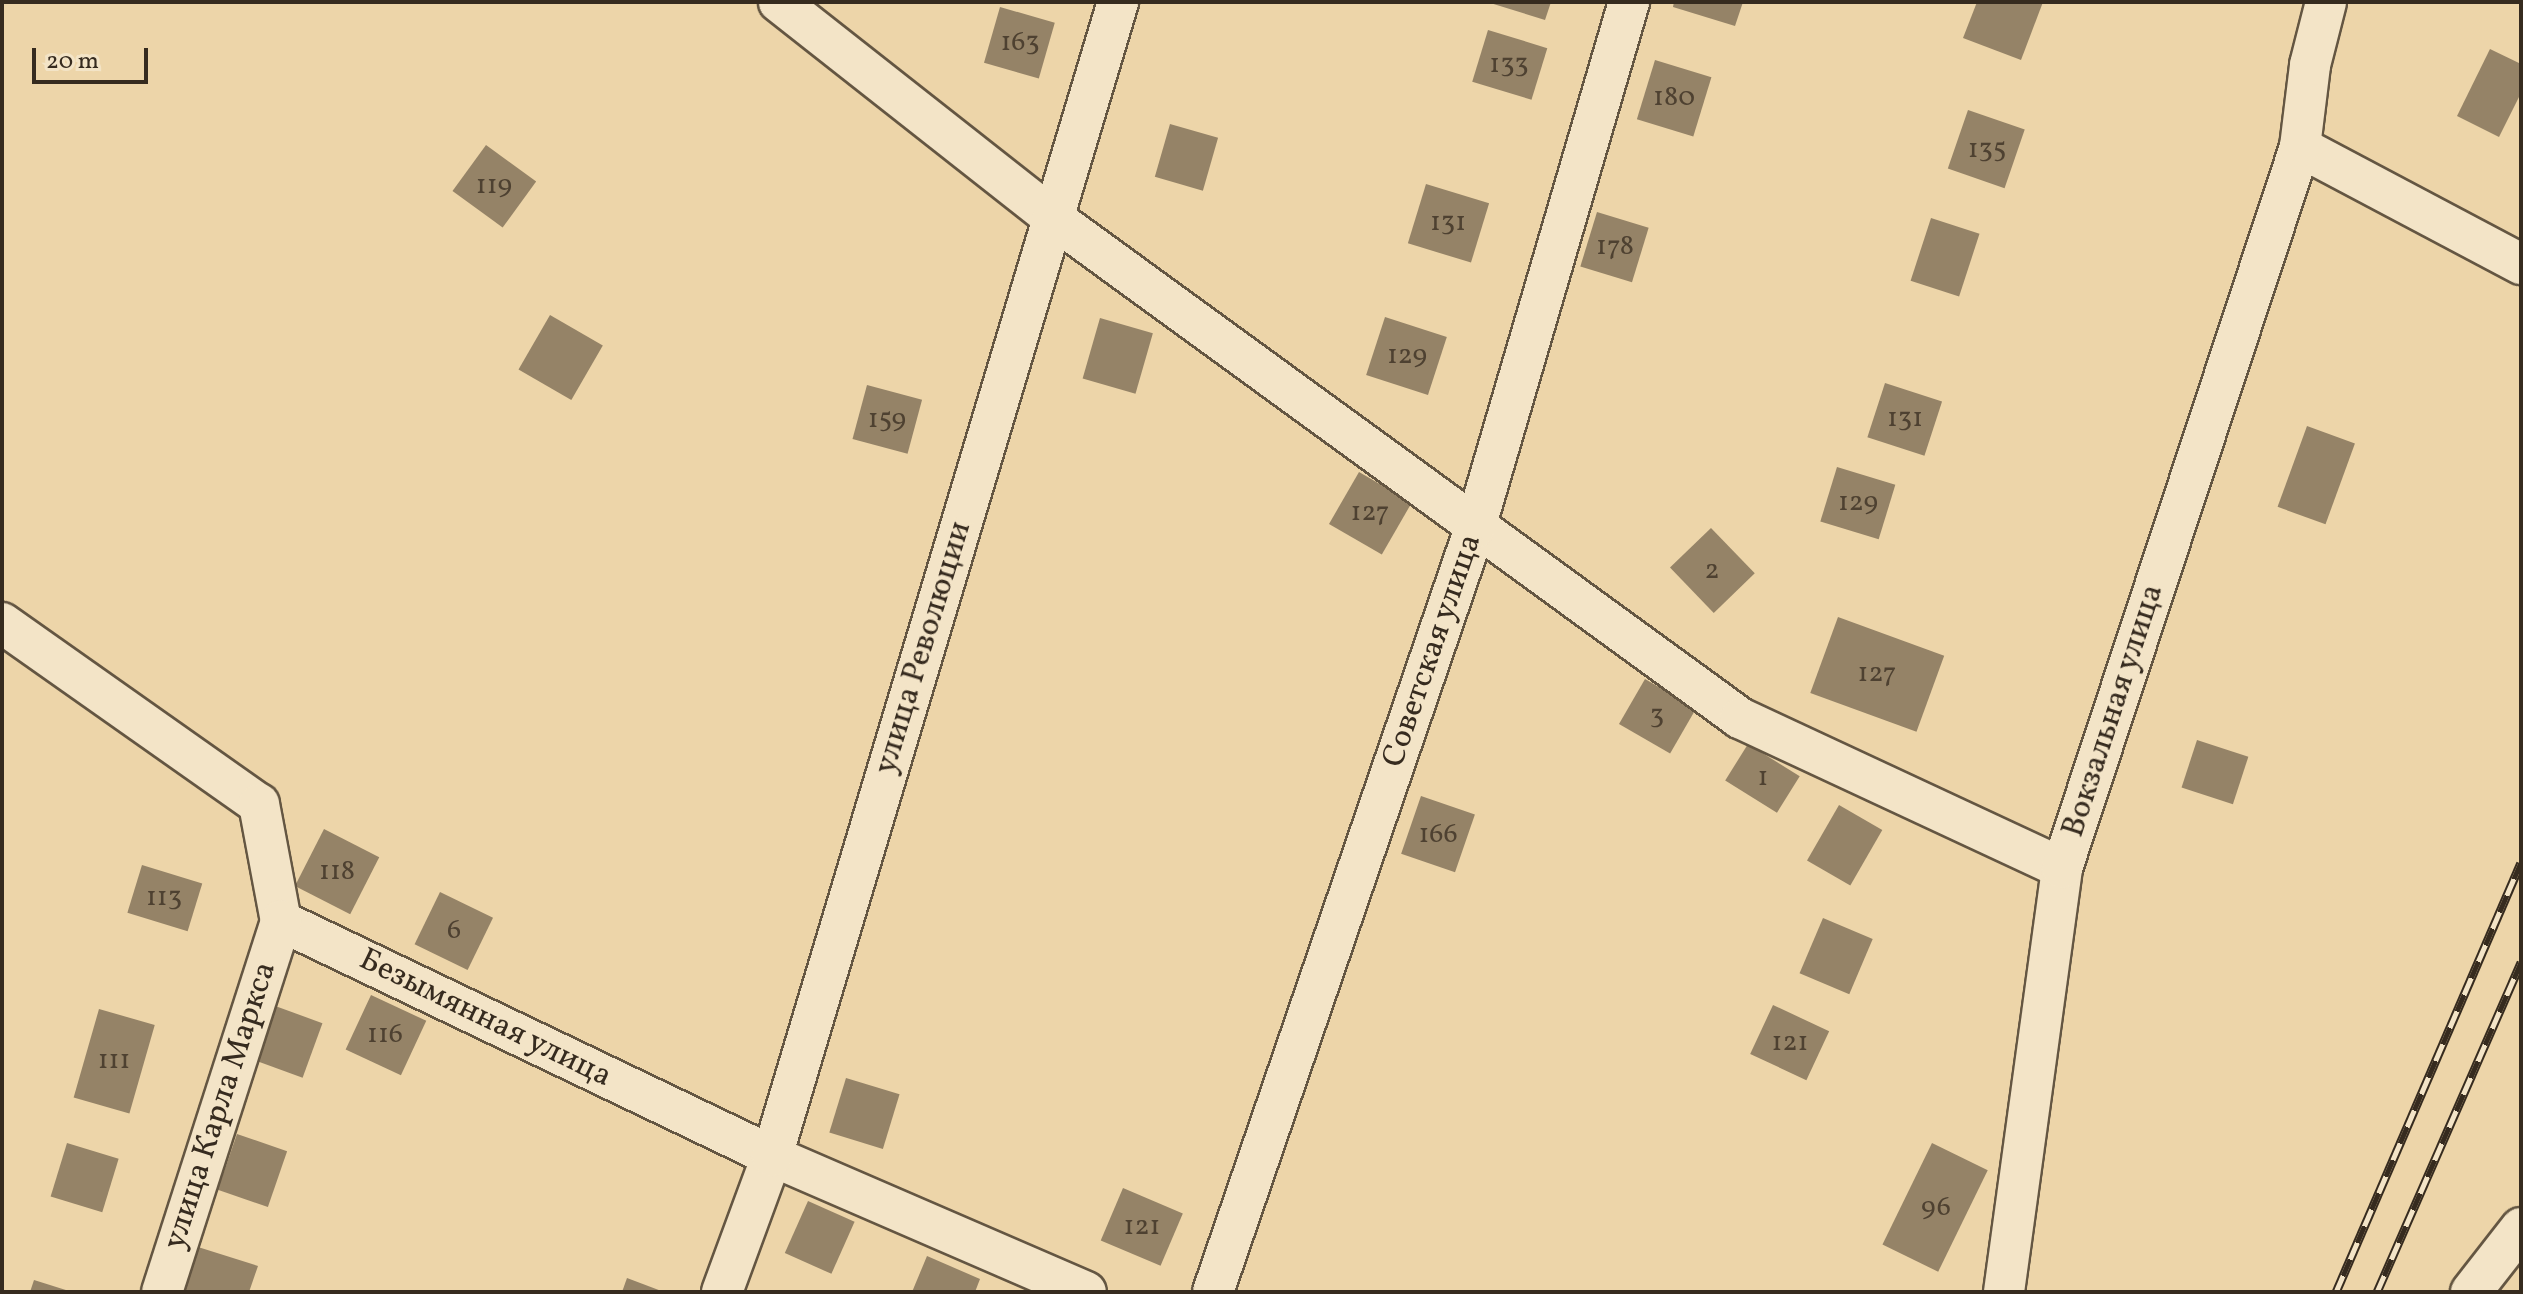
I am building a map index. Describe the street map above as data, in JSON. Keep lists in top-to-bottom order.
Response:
{
  "streets": {
    "street": [
      "улица Революции",
      "Советская улица",
      "Вокзальная улица",
      "Безымянная улица",
      "улица Карла Маркса"
    ]
  },
  "crossings": [
    ["улица Революции", "Безымянная улица"],
    ["Безымянная улица", "улица Карла Маркса"]
  ],
  "house_numbers": [
    "163",
    "133",
    "180",
    "135",
    "119",
    "131",
    "178",
    "129",
    "131",
    "159",
    "129",
    "127",
    "2",
    "127",
    "3",
    "1",
    "166",
    "118",
    "113",
    "6",
    "116",
    "121",
    "111",
    "96",
    "121"
  ],
  "scale_bar": "20 m"
}
